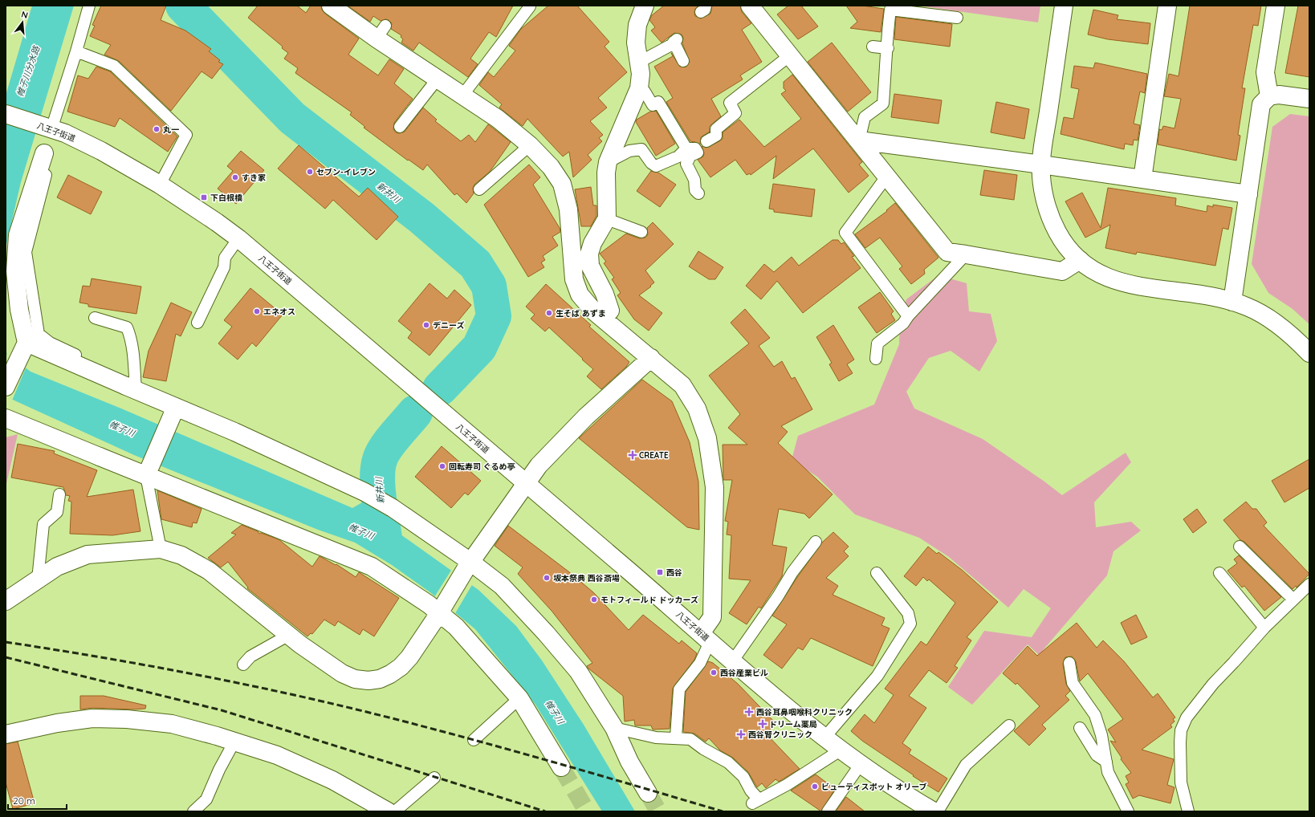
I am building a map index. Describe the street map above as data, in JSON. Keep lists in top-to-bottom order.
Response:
{
  "streets": {
    "main road": ["八王子街道"]
  },
  "water": ["帷子川分水路", "新井川", "帷子川"],
  "places": {
    "other": [
      "丸一",
      "セブン-イレブン",
      "すき家",
      "エネオス",
      "生そば あずま",
      "デニーズ",
      "回転寿司 ぐるめ亭",
      "坂本祭典 西谷斎場",
      "モトフィールド ドッカーズ",
      "西谷産業ビル",
      "ビューティスポット オリーブ"
    ],
    "transit": ["下白根橋", "西谷"],
    "health": [
      "CREATE",
      "西谷耳鼻咽喉科クリニック",
      "ドリーム薬局",
      "西谷腎クリニック"
    ]
  },
  "scale_bar": "20 m",
  "north": "top"
}
